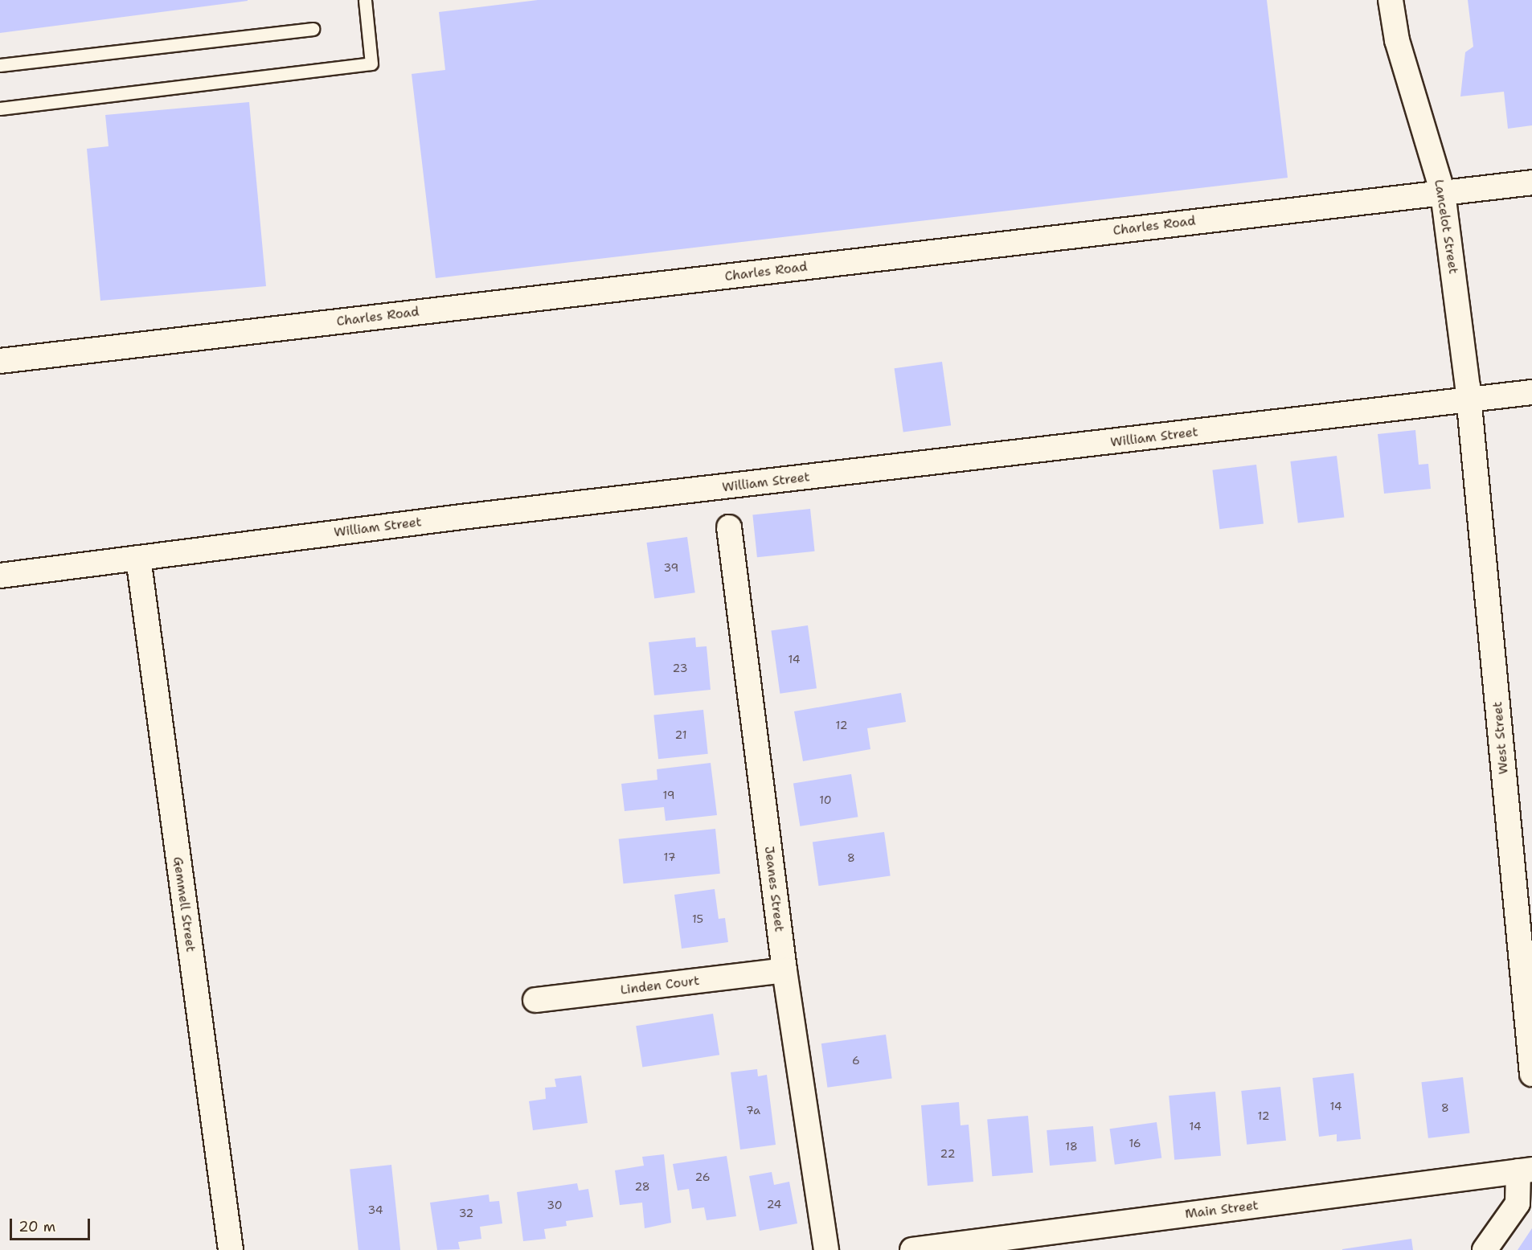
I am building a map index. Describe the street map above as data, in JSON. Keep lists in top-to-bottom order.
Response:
{
  "streets": {
    "street": [
      "Charles Road",
      "Lancelot Street",
      "William Street",
      "West Street",
      "Jeanes Street",
      "Gemmell Street",
      "Linden Court",
      "Main Street"
    ]
  },
  "crossings": [
    ["Charles Road", "Lancelot Street"],
    ["Lancelot Street", "William Street"],
    ["Lancelot Street", "West Street"],
    ["William Street", "West Street"],
    ["William Street", "Gemmell Street"],
    ["Jeanes Street", "Linden Court"]
  ],
  "house_numbers": [
    "39",
    "14",
    "23",
    "12",
    "21",
    "19",
    "10",
    "17",
    "8",
    "15",
    "6",
    "14",
    "8",
    "7a",
    "12",
    "14",
    "16",
    "18",
    "22",
    "26",
    "28",
    "24",
    "30",
    "34",
    "32"
  ],
  "scale_bar": "20 m"
}
